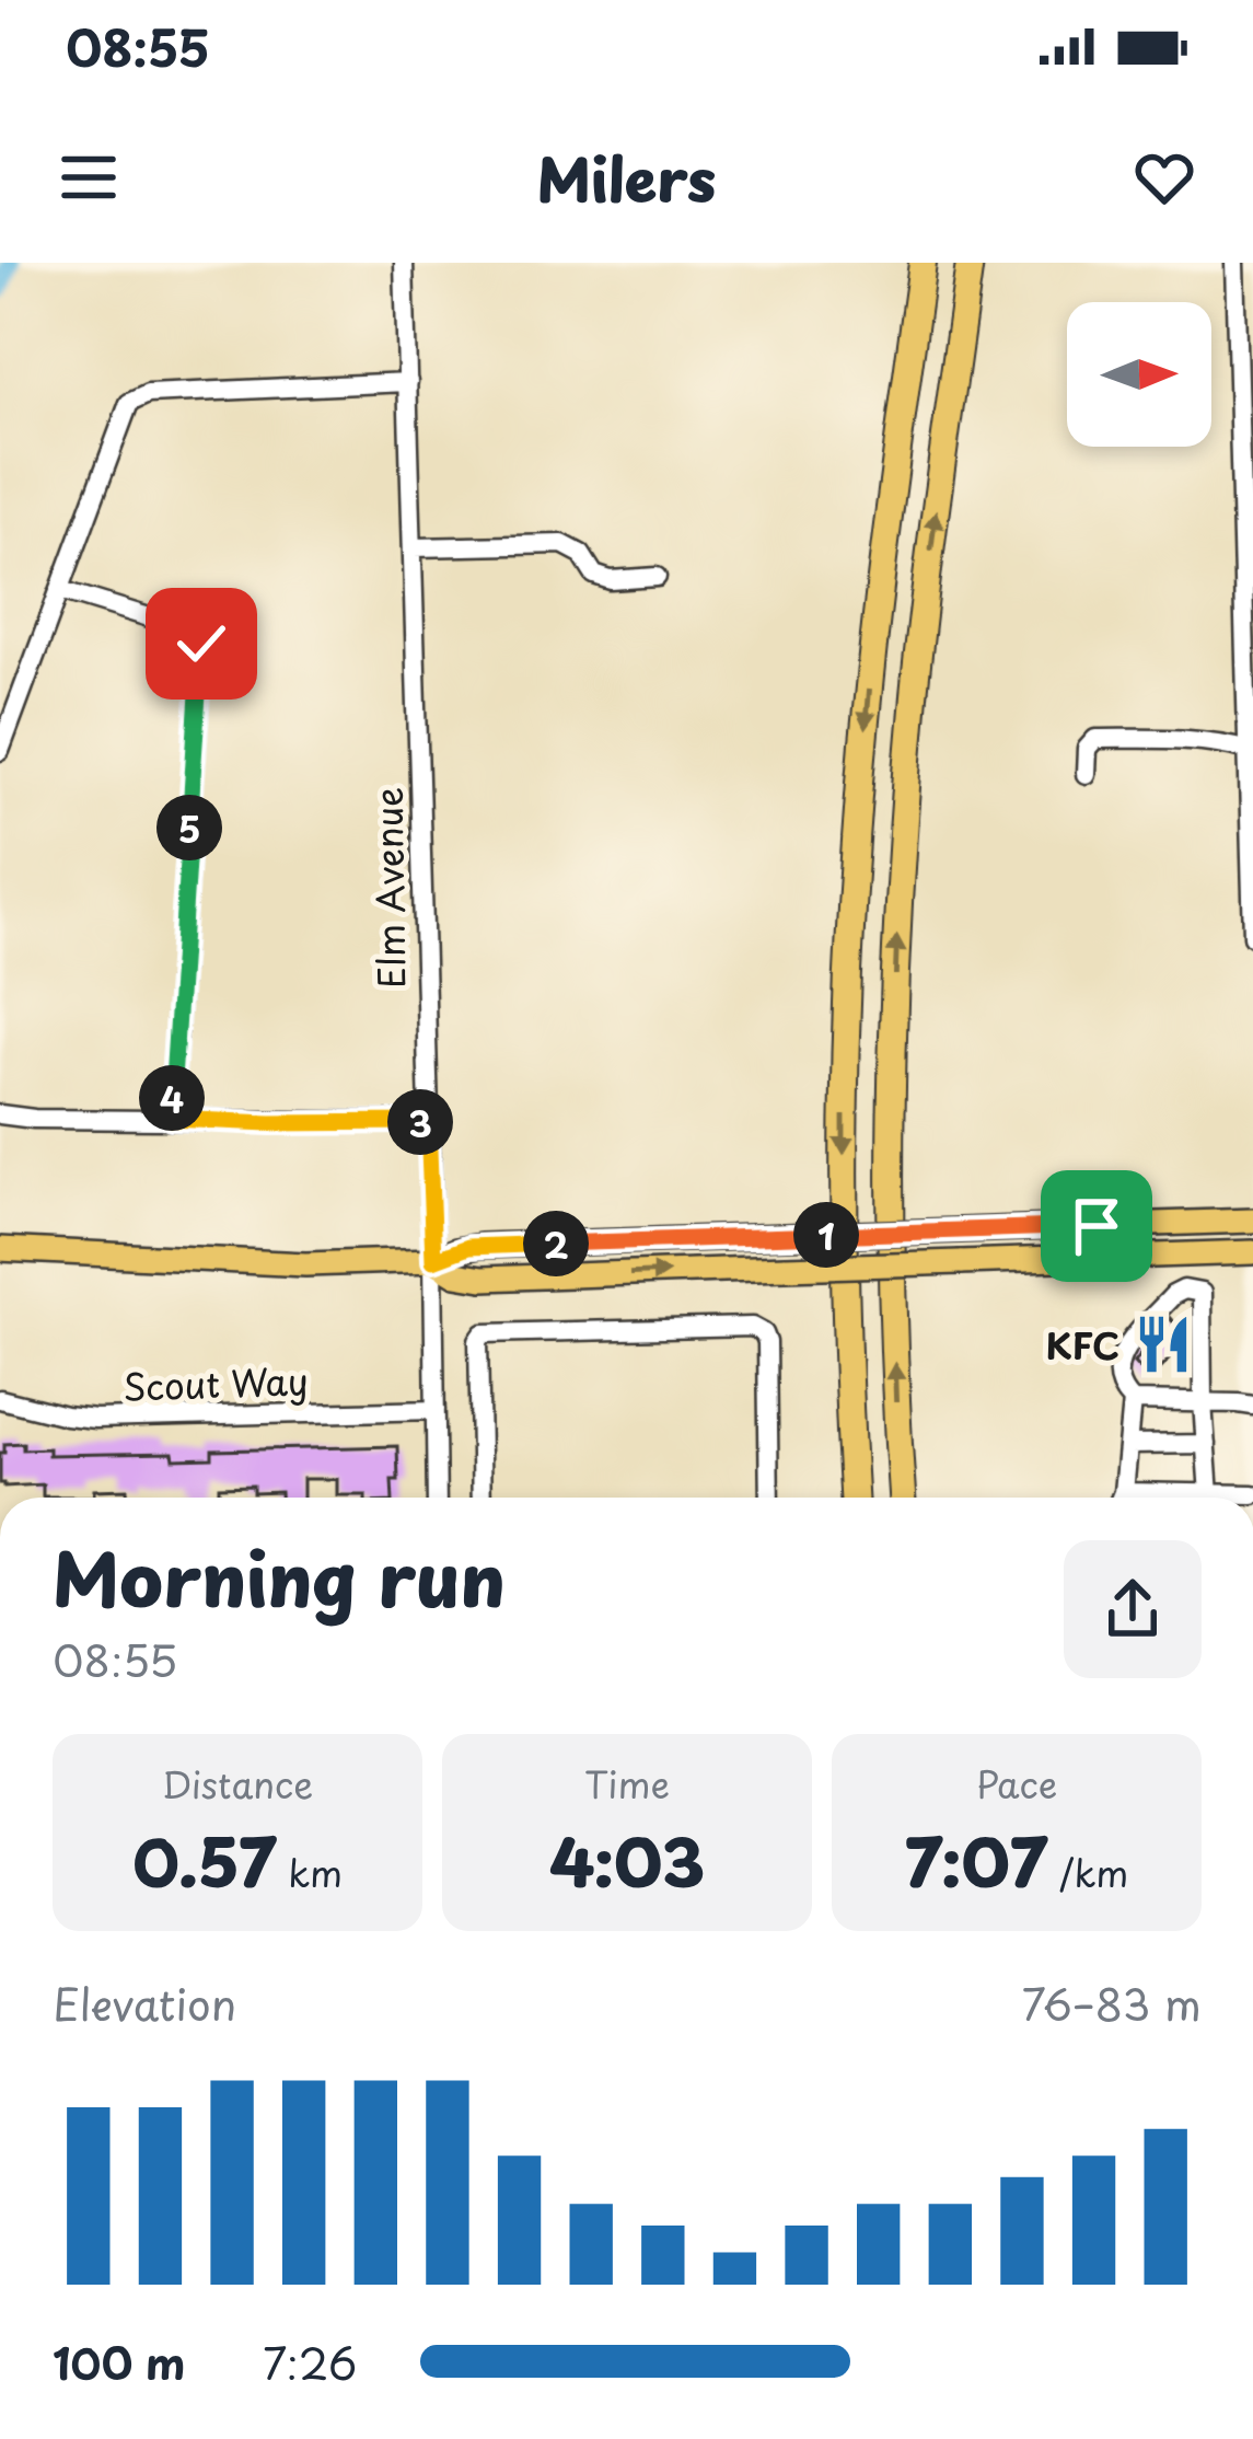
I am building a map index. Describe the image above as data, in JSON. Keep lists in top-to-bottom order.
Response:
{
  "streets": {
    "street": ["Elm Avenue", "Scout Way"]
  },
  "crossings": [
    ["Elm Avenue", "Scout Way"]
  ],
  "places": {
    "restaurant": ["KFC"]
  },
  "north": "right",
  "page": {
    "status": "08:55",
    "header": "Milers",
    "pins": [
      "5",
      "4",
      "3",
      "1",
      "2"
    ],
    "heading": ["Morning run", "08:55"],
    "stats": [
      ["Distance", "0.57 km"],
      ["Time", "4:03"],
      ["Pace", "7:07 /km"]
    ],
    "chart": ["Elevation", "76–83 m"],
    "list": [
      {
        "name": "100 m",
        "note": "7:26"
      }
    ]
  }
}
